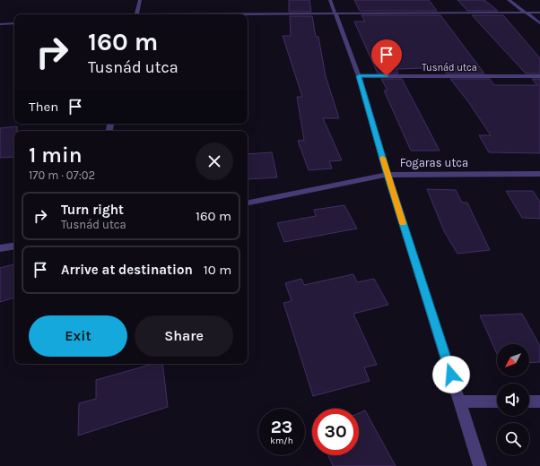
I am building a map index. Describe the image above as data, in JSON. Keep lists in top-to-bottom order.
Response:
{
  "streets": {
    "street": ["Tusnád utca", "Fogaras utca"]
  },
  "north": "bottom left",
  "page": {
    "turn": ["160 m", "Tusnád utca"],
    "then": "Then",
    "heading": ["1 min", "170 m · 07:02"],
    "list": [
      {
        "name": "Turn right",
        "note": "Tusnád utca",
        "value": "160 m"
      },
      {
        "name": "Arrive at destination",
        "value": "10 m"
      }
    ],
    "buttons": ["Exit", "Share"],
    "speed": "23 km/h",
    "limit": "30"
  }
}
